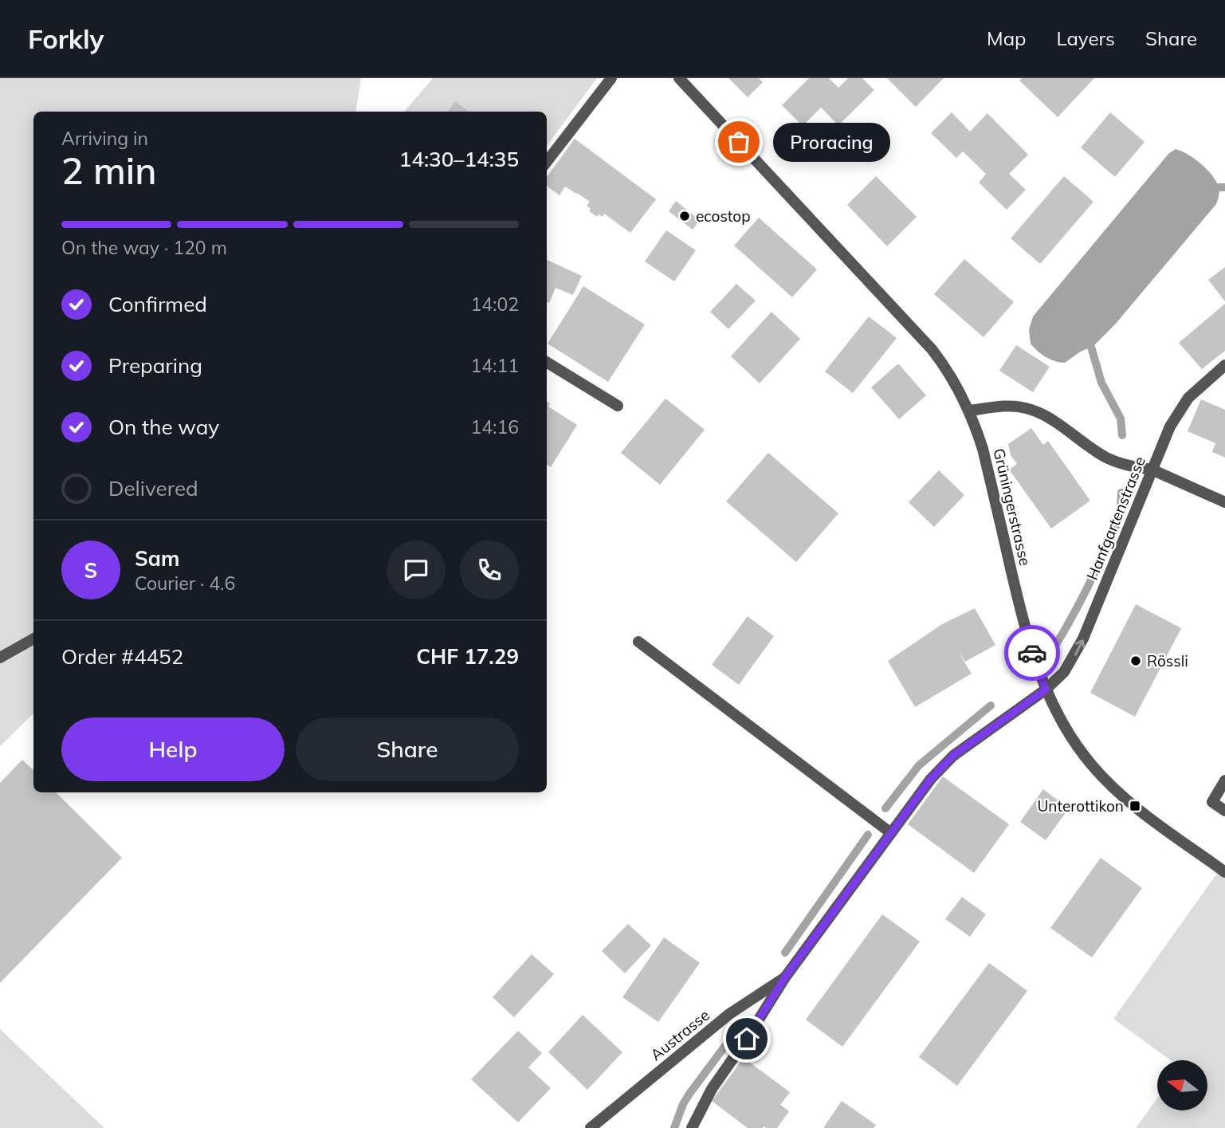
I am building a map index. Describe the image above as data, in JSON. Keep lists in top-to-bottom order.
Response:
{
  "streets": {
    "street": ["Grüningerstrasse", "Hanfgartenstrasse", "Austrasse"]
  },
  "crossings": [
    ["Grüningerstrasse", "Hanfgartenstrasse"],
    ["Grüningerstrasse", "Austrasse"],
    ["Hanfgartenstrasse", "Austrasse"]
  ],
  "one_way": ["Hanfgartenstrasse"],
  "places": {
    "other": ["Proracing", "ecostop", "Rössli"],
    "transit": ["Unterottikon"]
  },
  "north": "left",
  "page": {
    "header": "Forkly",
    "nav": ["Map", "Layers", "Share"],
    "heading": ["2 min", "Arriving in", "14:30–14:35"],
    "panel": [
      "Sam",
      "Courier · 4.6",
      "Order #4452",
      "CHF 17.29"
    ],
    "bubble": "Proracing",
    "bar": "On the way · 120 m",
    "list": [
      ["Confirmed", "14:02"],
      ["Preparing", "14:11"],
      ["On the way", "14:16"],
      "Delivered"
    ],
    "round": "S",
    "buttons": ["Help", "Share"]
  }
}
